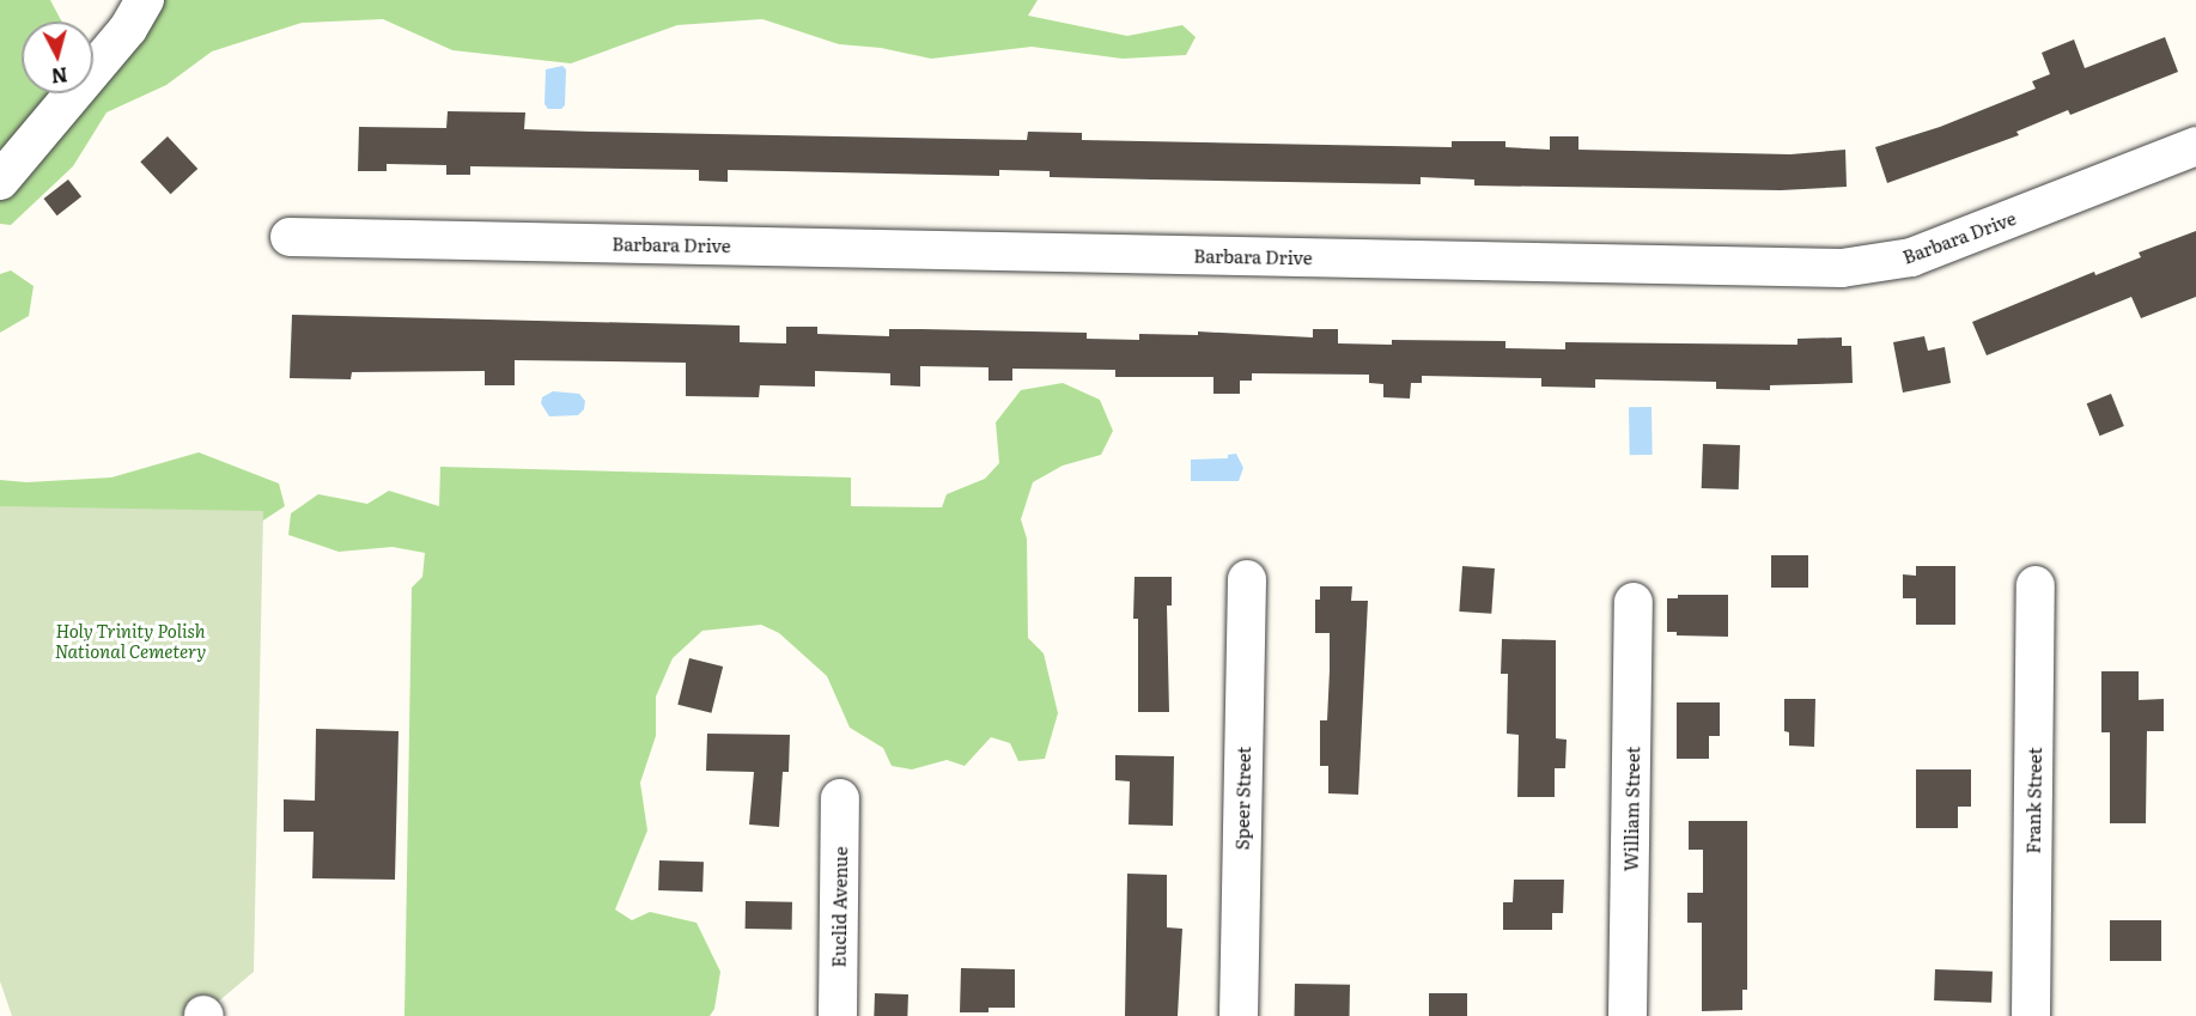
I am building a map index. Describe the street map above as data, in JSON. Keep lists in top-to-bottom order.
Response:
{
  "streets": {
    "street": [
      "Barbara Drive",
      "Speer Street",
      "Frank Street",
      "William Street",
      "Euclid Avenue"
    ]
  },
  "parks": ["Holy Trinity Polish National Cemetery"],
  "north": "bottom"
}
